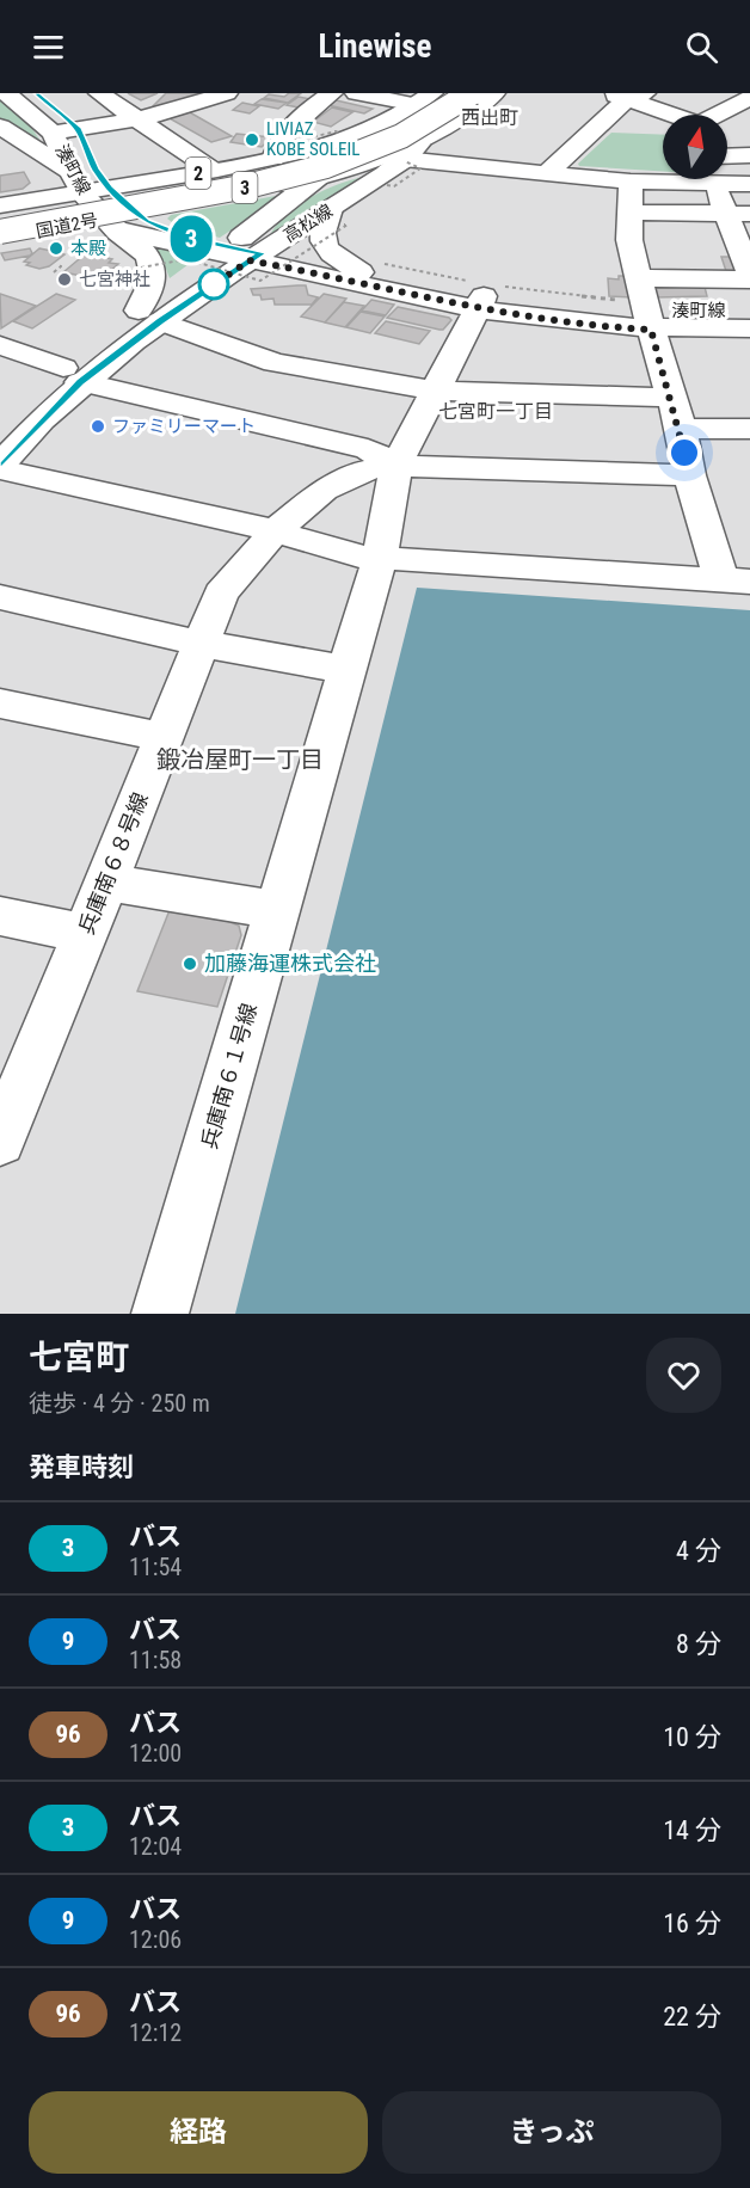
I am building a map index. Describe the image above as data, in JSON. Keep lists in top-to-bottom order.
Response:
{
  "streets": {
    "main road": [
      "湊町線",
      "2",
      "3",
      "高松線",
      "国道2号",
      "兵庫南６８号線",
      "兵庫南６１号線"
    ]
  },
  "crossings": [
    ["湊町線", "高松線"],
    ["湊町線", "国道2号"],
    ["湊町線", "兵庫南６１号線"],
    ["高松線", "国道2号"],
    ["兵庫南６８号線", "兵庫南６１号線"]
  ],
  "districts": ["西出町", "七宮町一丁目", "鍛冶屋町一丁目"],
  "places": [
    "LIVIAZ KOBE SOLEIL",
    "本殿",
    "七宮神社",
    "ファミリーマート",
    "加藤海運株式会社"
  ],
  "lines": ["bus line 3"],
  "north": "top",
  "page": {
    "header": "Linewise",
    "on_map": "3",
    "heading": [
      ["七宮町", "徒歩 · 4 分 · 250 m"],
      "発車時刻"
    ],
    "list": [
      {
        "mark": "3",
        "name": "バス",
        "note": "11:54",
        "value": "4 分"
      },
      {
        "mark": "9",
        "name": "バス",
        "note": "11:58",
        "value": "8 分"
      },
      {
        "mark": "96",
        "name": "バス",
        "note": "12:00",
        "value": "10 分"
      },
      {
        "mark": "3",
        "name": "バス",
        "note": "12:04",
        "value": "14 分"
      },
      {
        "mark": "9",
        "name": "バス",
        "note": "12:06",
        "value": "16 分"
      },
      {
        "mark": "96",
        "name": "バス",
        "note": "12:12",
        "value": "22 分"
      }
    ],
    "buttons": ["経路", "きっぷ"]
  }
}
